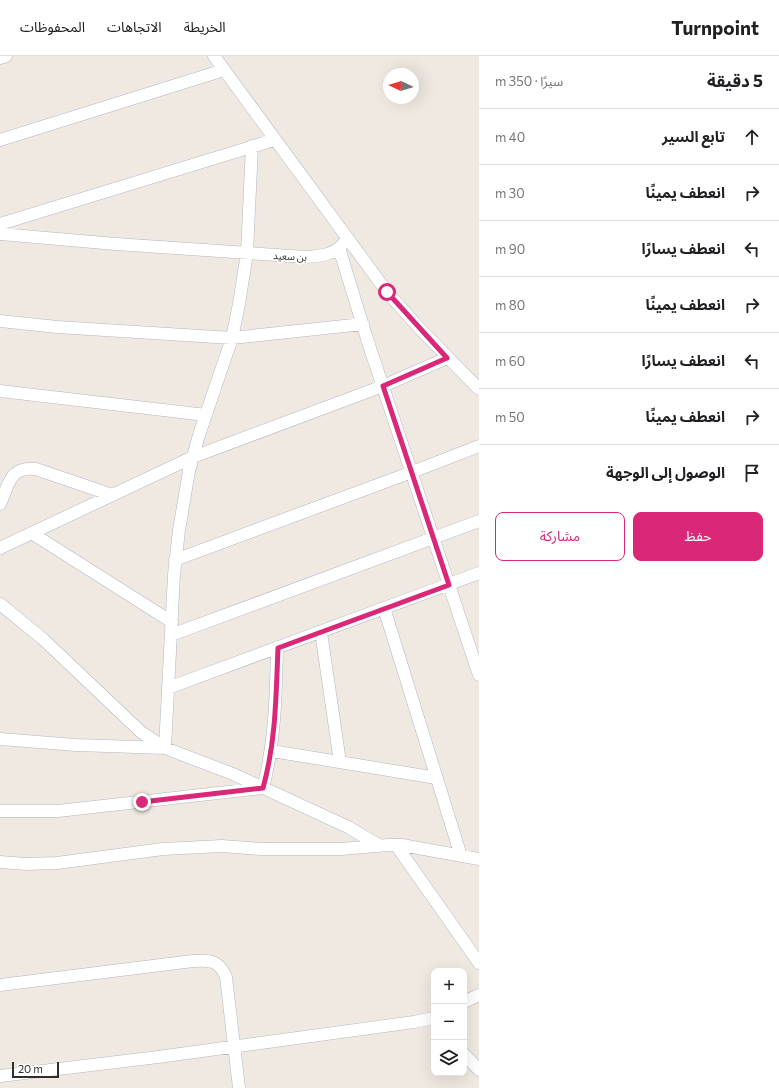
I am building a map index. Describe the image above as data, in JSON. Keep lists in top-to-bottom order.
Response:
{
  "streets": {
    "street": ["بن سعيد"]
  },
  "scale_bar": "20 m",
  "north": "left",
  "page": {
    "header": "Turnpoint",
    "nav": ["الخريطة", "الاتجاهات", "المحفوظات"],
    "heading": ["5 دقيقة", "سيرًا · 350 m"],
    "list": [
      ["تابع السير", "40 m"],
      ["انعطف يمينًا", "30 m"],
      ["انعطف يسارًا", "90 m"],
      ["انعطف يمينًا", "80 m"],
      ["انعطف يسارًا", "60 m"],
      ["انعطف يمينًا", "50 m"],
      "الوصول إلى الوجهة"
    ],
    "buttons": ["حفظ", "مشاركة"],
    "map_buttons": ["+", "−"],
    "scale": "20 m"
  }
}
